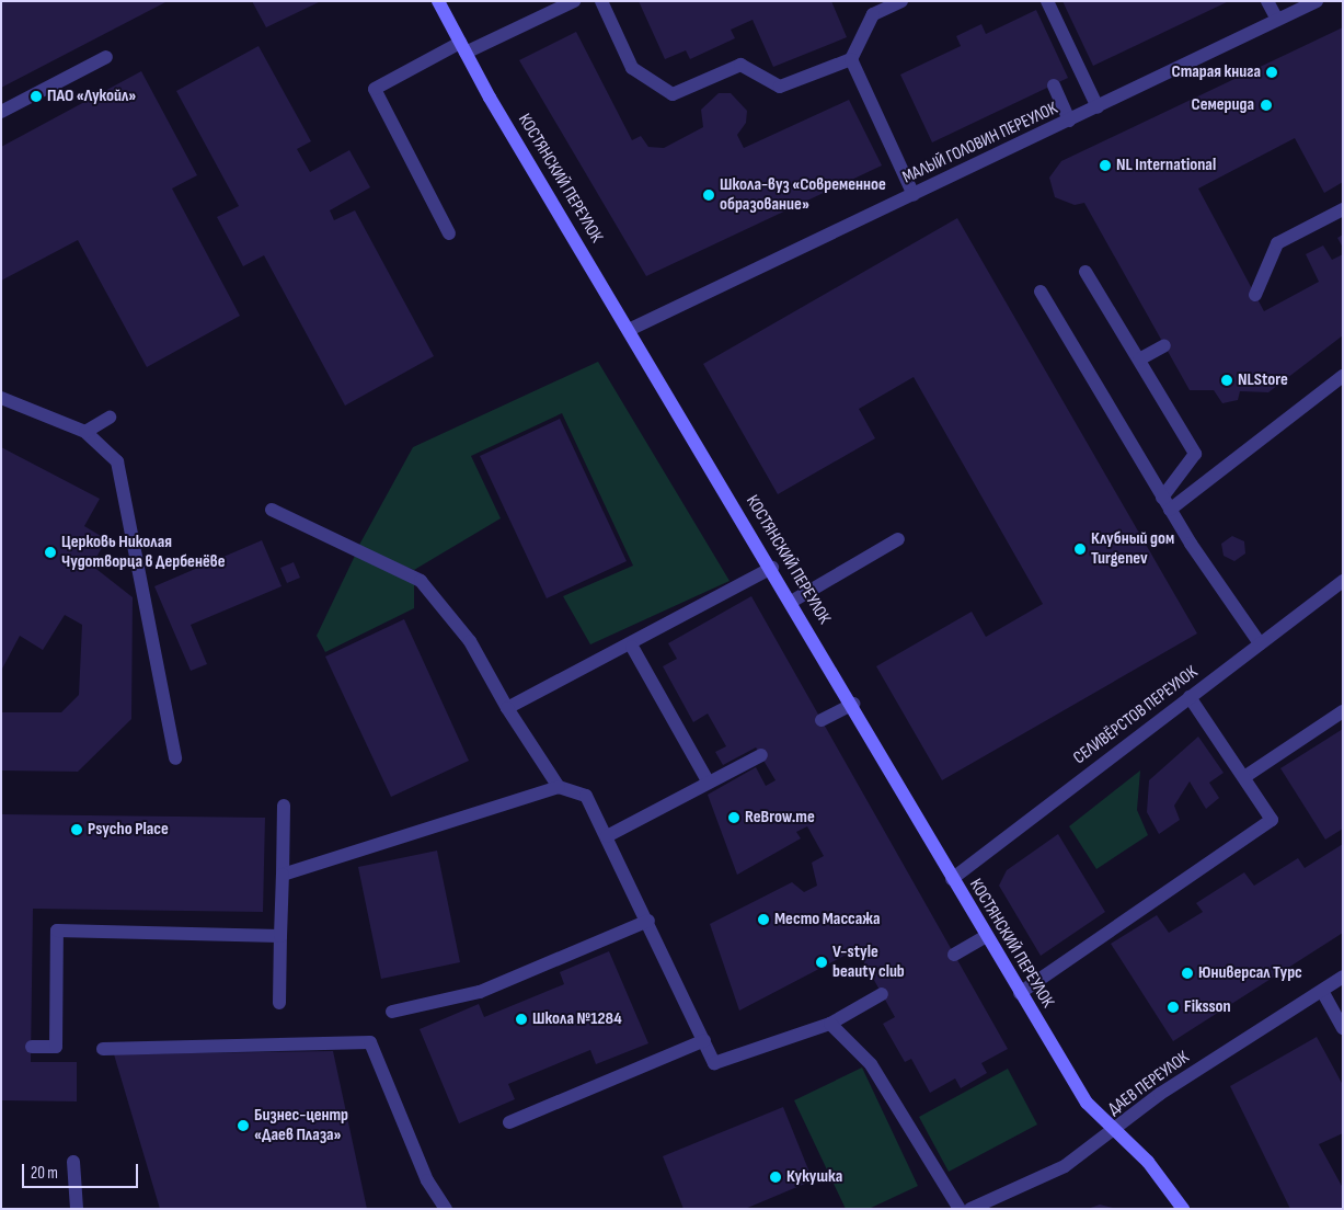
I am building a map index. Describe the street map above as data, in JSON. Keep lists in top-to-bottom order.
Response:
{
  "streets": {
    "street": [
      "МАЛЫЙ ГОЛОВИН ПЕРЕУЛОК",
      "КОСТЯНСКИЙ ПЕРЕУЛОК",
      "СЕЛИВЁРСТОВ ПЕРЕУЛОК",
      "ДАЕВ ПЕРЕУЛОК"
    ]
  },
  "crossings": [
    ["МАЛЫЙ ГОЛОВИН ПЕРЕУЛОК", "КОСТЯНСКИЙ ПЕРЕУЛОК"],
    ["КОСТЯНСКИЙ ПЕРЕУЛОК", "СЕЛИВЁРСТОВ ПЕРЕУЛОК"],
    ["КОСТЯНСКИЙ ПЕРЕУЛОК", "ДАЕВ ПЕРЕУЛОК"]
  ],
  "places": [
    "Старая книга",
    "ПАО «Лукойл»",
    "Семерида",
    "NL International",
    "Школа-вуз «Современное образование»",
    "NLStore",
    "Клубный дом Turgenev",
    "Церковь Николая Чудотворца в Дербенёве",
    "ReBrow.me",
    "Psycho Place",
    "Место Массажа",
    "V-style beauty club",
    "Юниверсал Турс",
    "Fiksson",
    "Школа №1284",
    "Бизнес-центр «Даев Плаза»",
    "Кукушка"
  ],
  "scale_bar": "20 m"
}
